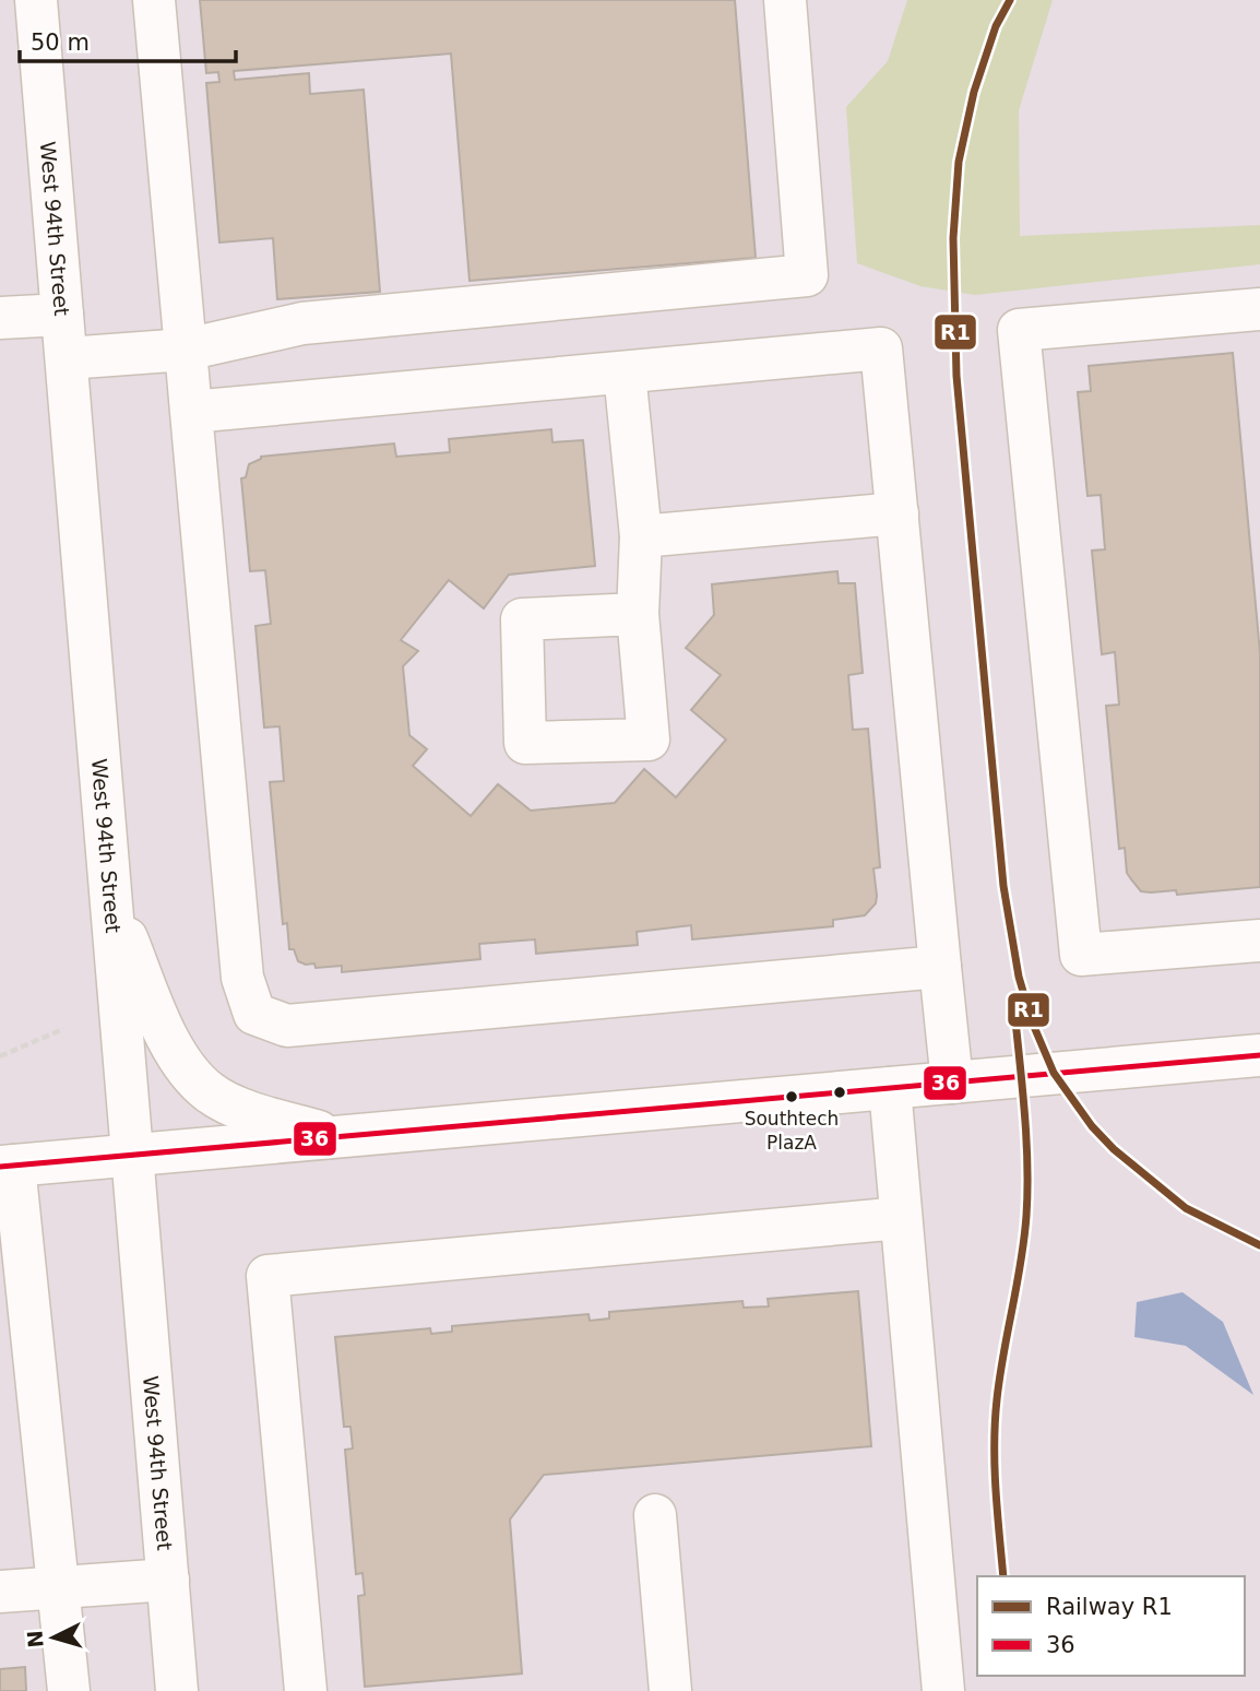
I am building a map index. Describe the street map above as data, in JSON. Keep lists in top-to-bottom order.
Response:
{
  "streets": {
    "street": ["West 94th Street"]
  },
  "places": ["Southtech PlazA"],
  "lines": ["rail line R1", "transit line 36"],
  "legend": ["Railway R1", "36"],
  "scale_bar": "50 m",
  "north": "left"
}
